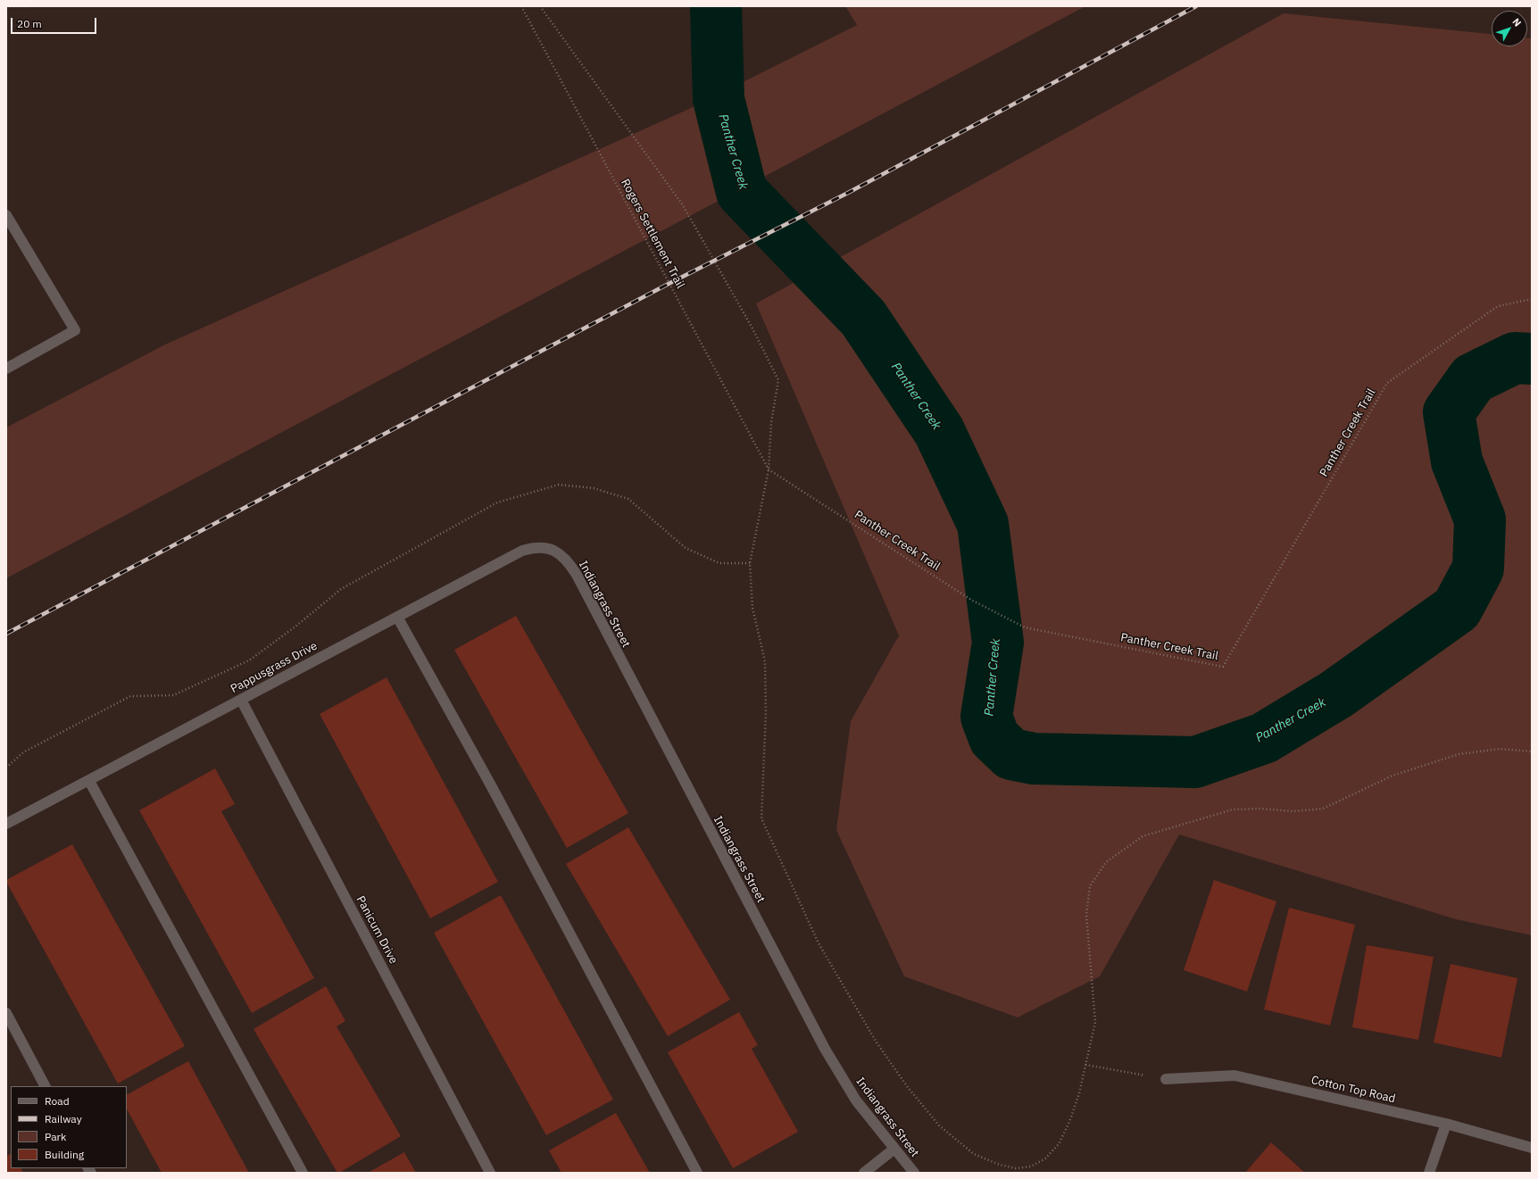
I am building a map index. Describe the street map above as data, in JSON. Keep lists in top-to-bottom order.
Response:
{
  "streets": {
    "street": [
      "Indiangrass Street",
      "Pappusgrass Drive",
      "Panicum Drive",
      "Cotton Top Road"
    ],
    "path": ["Rogers Settlement Trail", "Panther Creek Trail"]
  },
  "crossings": [
    ["Rogers Settlement Trail", "Panther Creek Trail"],
    ["Indiangrass Street", "Pappusgrass Drive"],
    ["Pappusgrass Drive", "Panicum Drive"]
  ],
  "water": ["Panther Creek"],
  "legend": [
    "Road",
    "Railway",
    "Park",
    "Building"
  ],
  "scale_bar": "20 m",
  "north": "top right"
}
